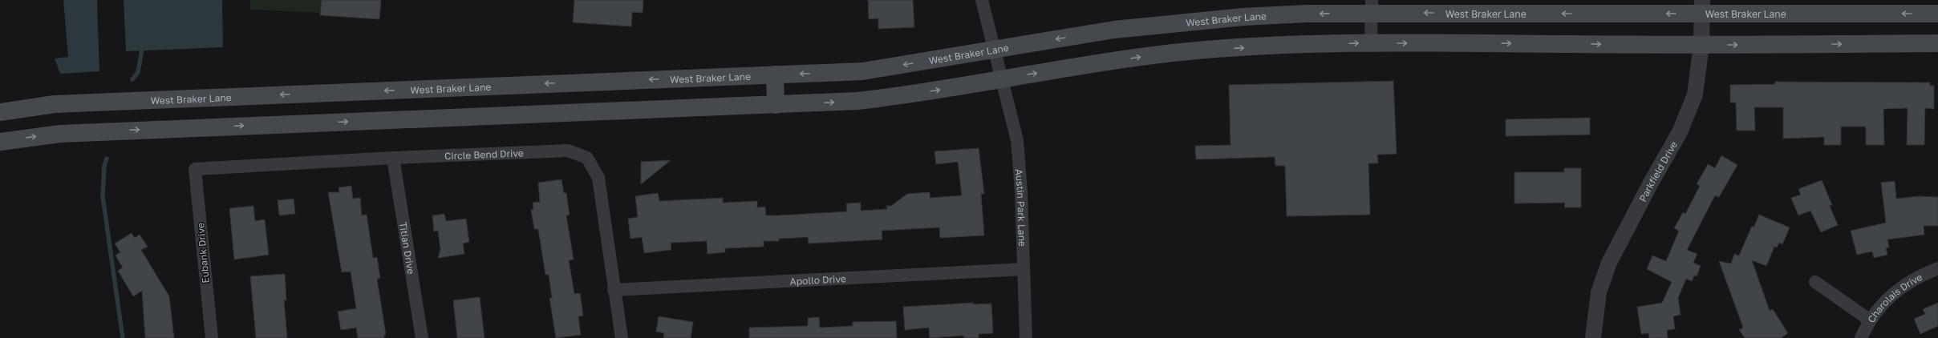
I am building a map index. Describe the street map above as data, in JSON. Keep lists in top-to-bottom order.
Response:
{
  "streets": {
    "main road": ["West Braker Lane"],
    "street": [
      "Circle Bend Drive",
      "Parkfield Drive",
      "Austin Park Lane",
      "Titian Drive",
      "Eubank Drive",
      "Apollo Drive",
      "Charolais Drive"
    ]
  },
  "crossings": [
    ["West Braker Lane", "Parkfield Drive"],
    ["West Braker Lane", "Austin Park Lane"],
    ["Circle Bend Drive", "Titian Drive"],
    ["Circle Bend Drive", "Eubank Drive"],
    ["Circle Bend Drive", "Apollo Drive"],
    ["Austin Park Lane", "Apollo Drive"]
  ]
}
